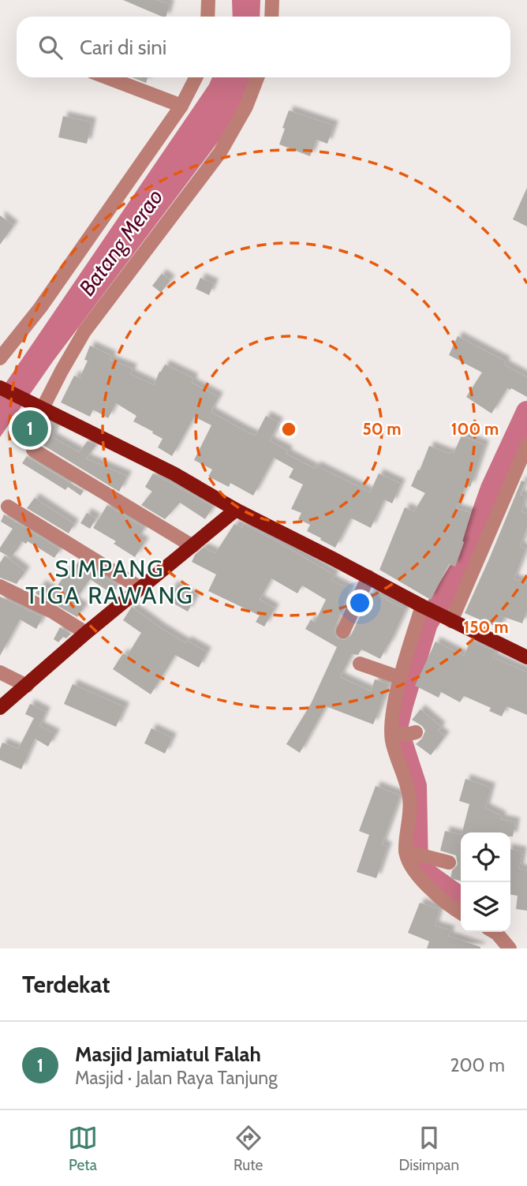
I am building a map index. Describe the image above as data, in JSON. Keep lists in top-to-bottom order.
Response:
{
  "districts": ["SIMPANG TIGA RAWANG"],
  "water": ["Batang Merao"],
  "page": {
    "search": "Cari di sini",
    "pins": "1",
    "heading": "Terdekat",
    "list": [
      {
        "mark": "1",
        "name": "Masjid Jamiatul Falah",
        "note": "Masjid · Jalan Raya Tanjung",
        "value": "200 m"
      }
    ],
    "nav": ["Peta", "Rute", "Disimpan"]
  },
  "rings": ["50 m", "100 m", "150 m"]
}
